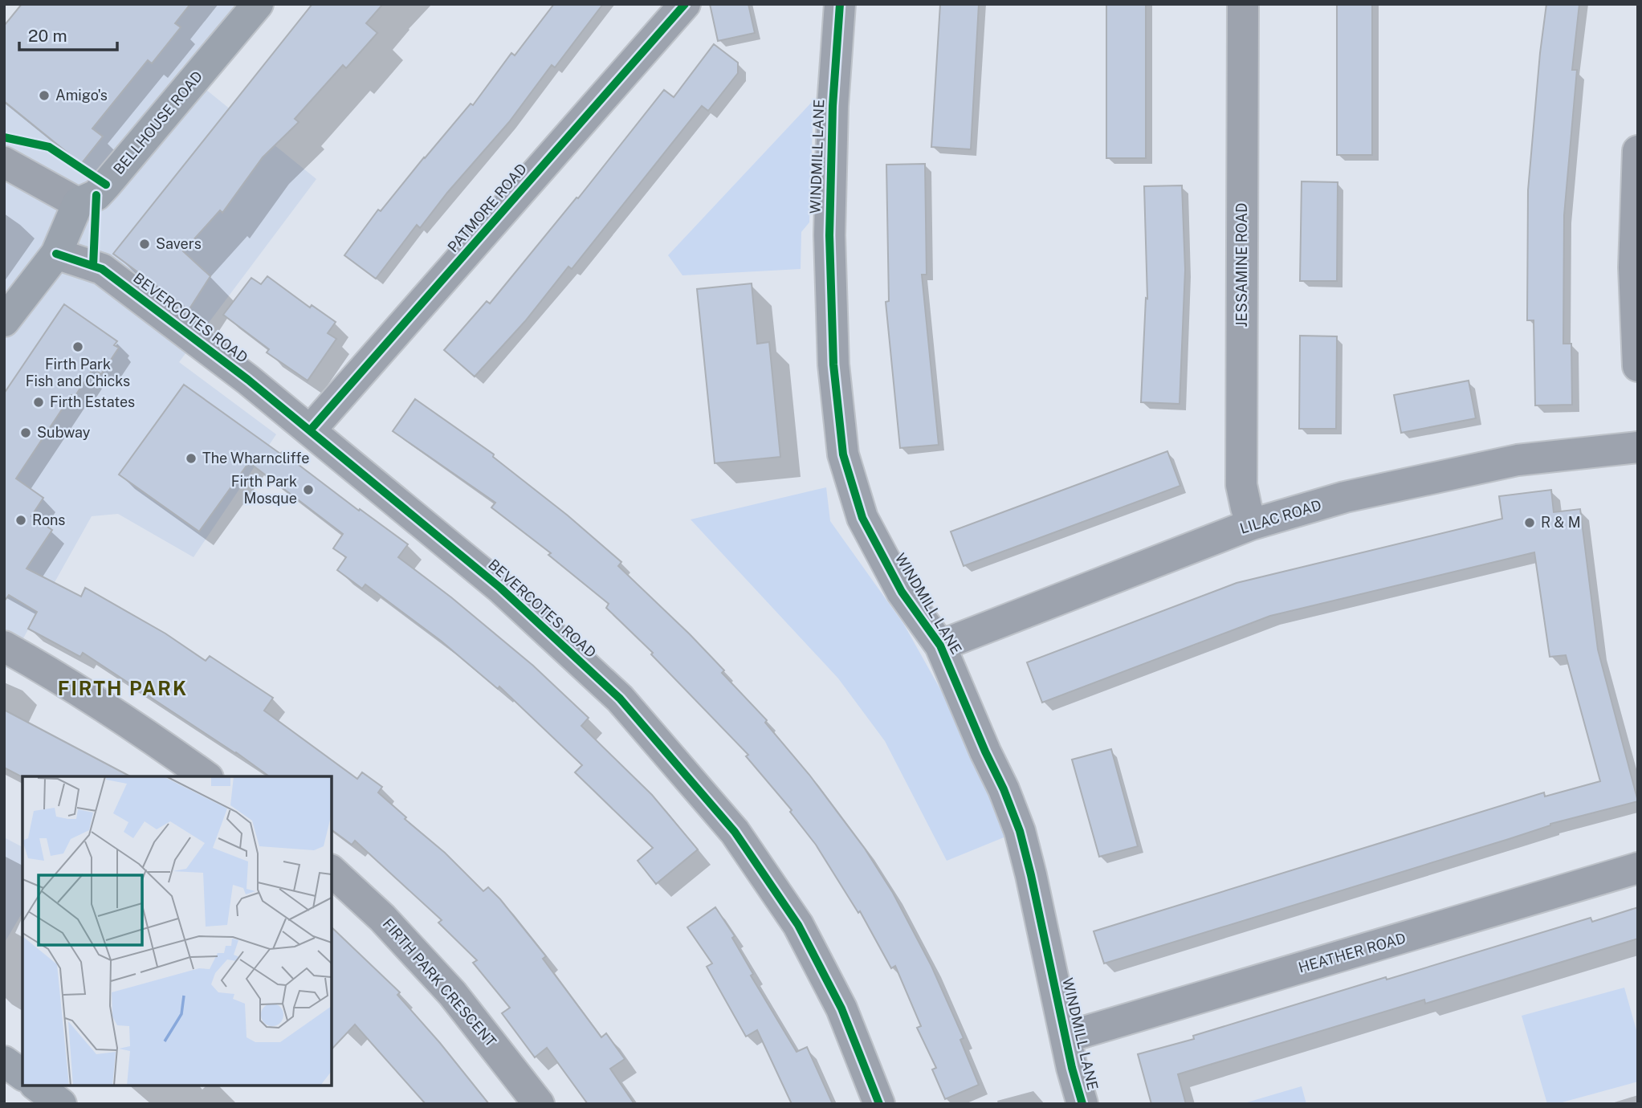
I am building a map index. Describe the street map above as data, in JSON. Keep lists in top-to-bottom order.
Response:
{
  "streets": {
    "main road": ["BELLHOUSE ROAD"],
    "street": [
      "WINDMILL LANE",
      "PATMORE ROAD",
      "JESSAMINE ROAD",
      "BEVERCOTES ROAD",
      "LILAC ROAD",
      "HEATHER ROAD",
      "FIRTH PARK CRESCENT"
    ]
  },
  "crossings": [
    ["WINDMILL LANE", "LILAC ROAD"],
    ["WINDMILL LANE", "HEATHER ROAD"],
    ["PATMORE ROAD", "BEVERCOTES ROAD"],
    ["JESSAMINE ROAD", "LILAC ROAD"]
  ],
  "districts": ["FIRTH PARK"],
  "places": [
    "Amigo's",
    "Savers",
    "Firth Park Fish and Chicks",
    "Firth Estates",
    "Subway",
    "The Wharncliffe",
    "Firth Park Mosque",
    "Rons",
    "R & M"
  ],
  "scale_bar": "20 m"
}
